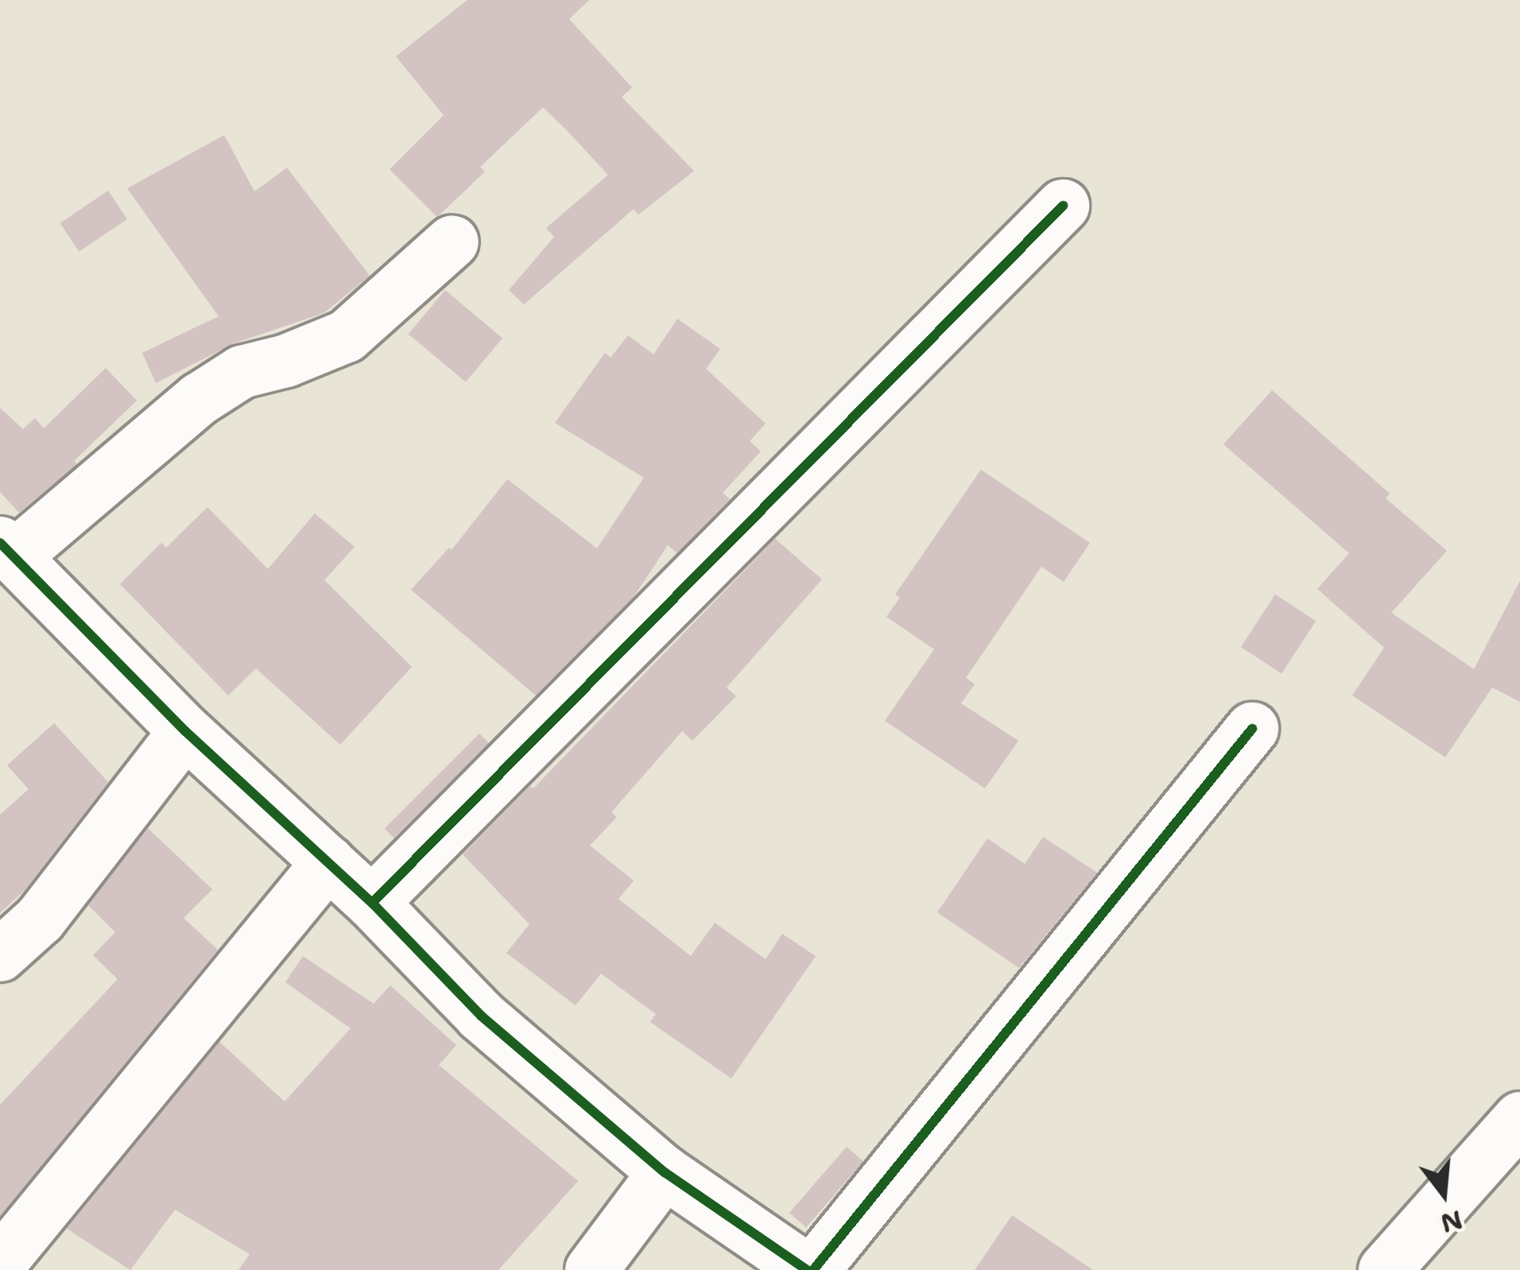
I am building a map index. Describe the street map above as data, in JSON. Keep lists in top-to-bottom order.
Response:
{
  "north": "bottom"
}
